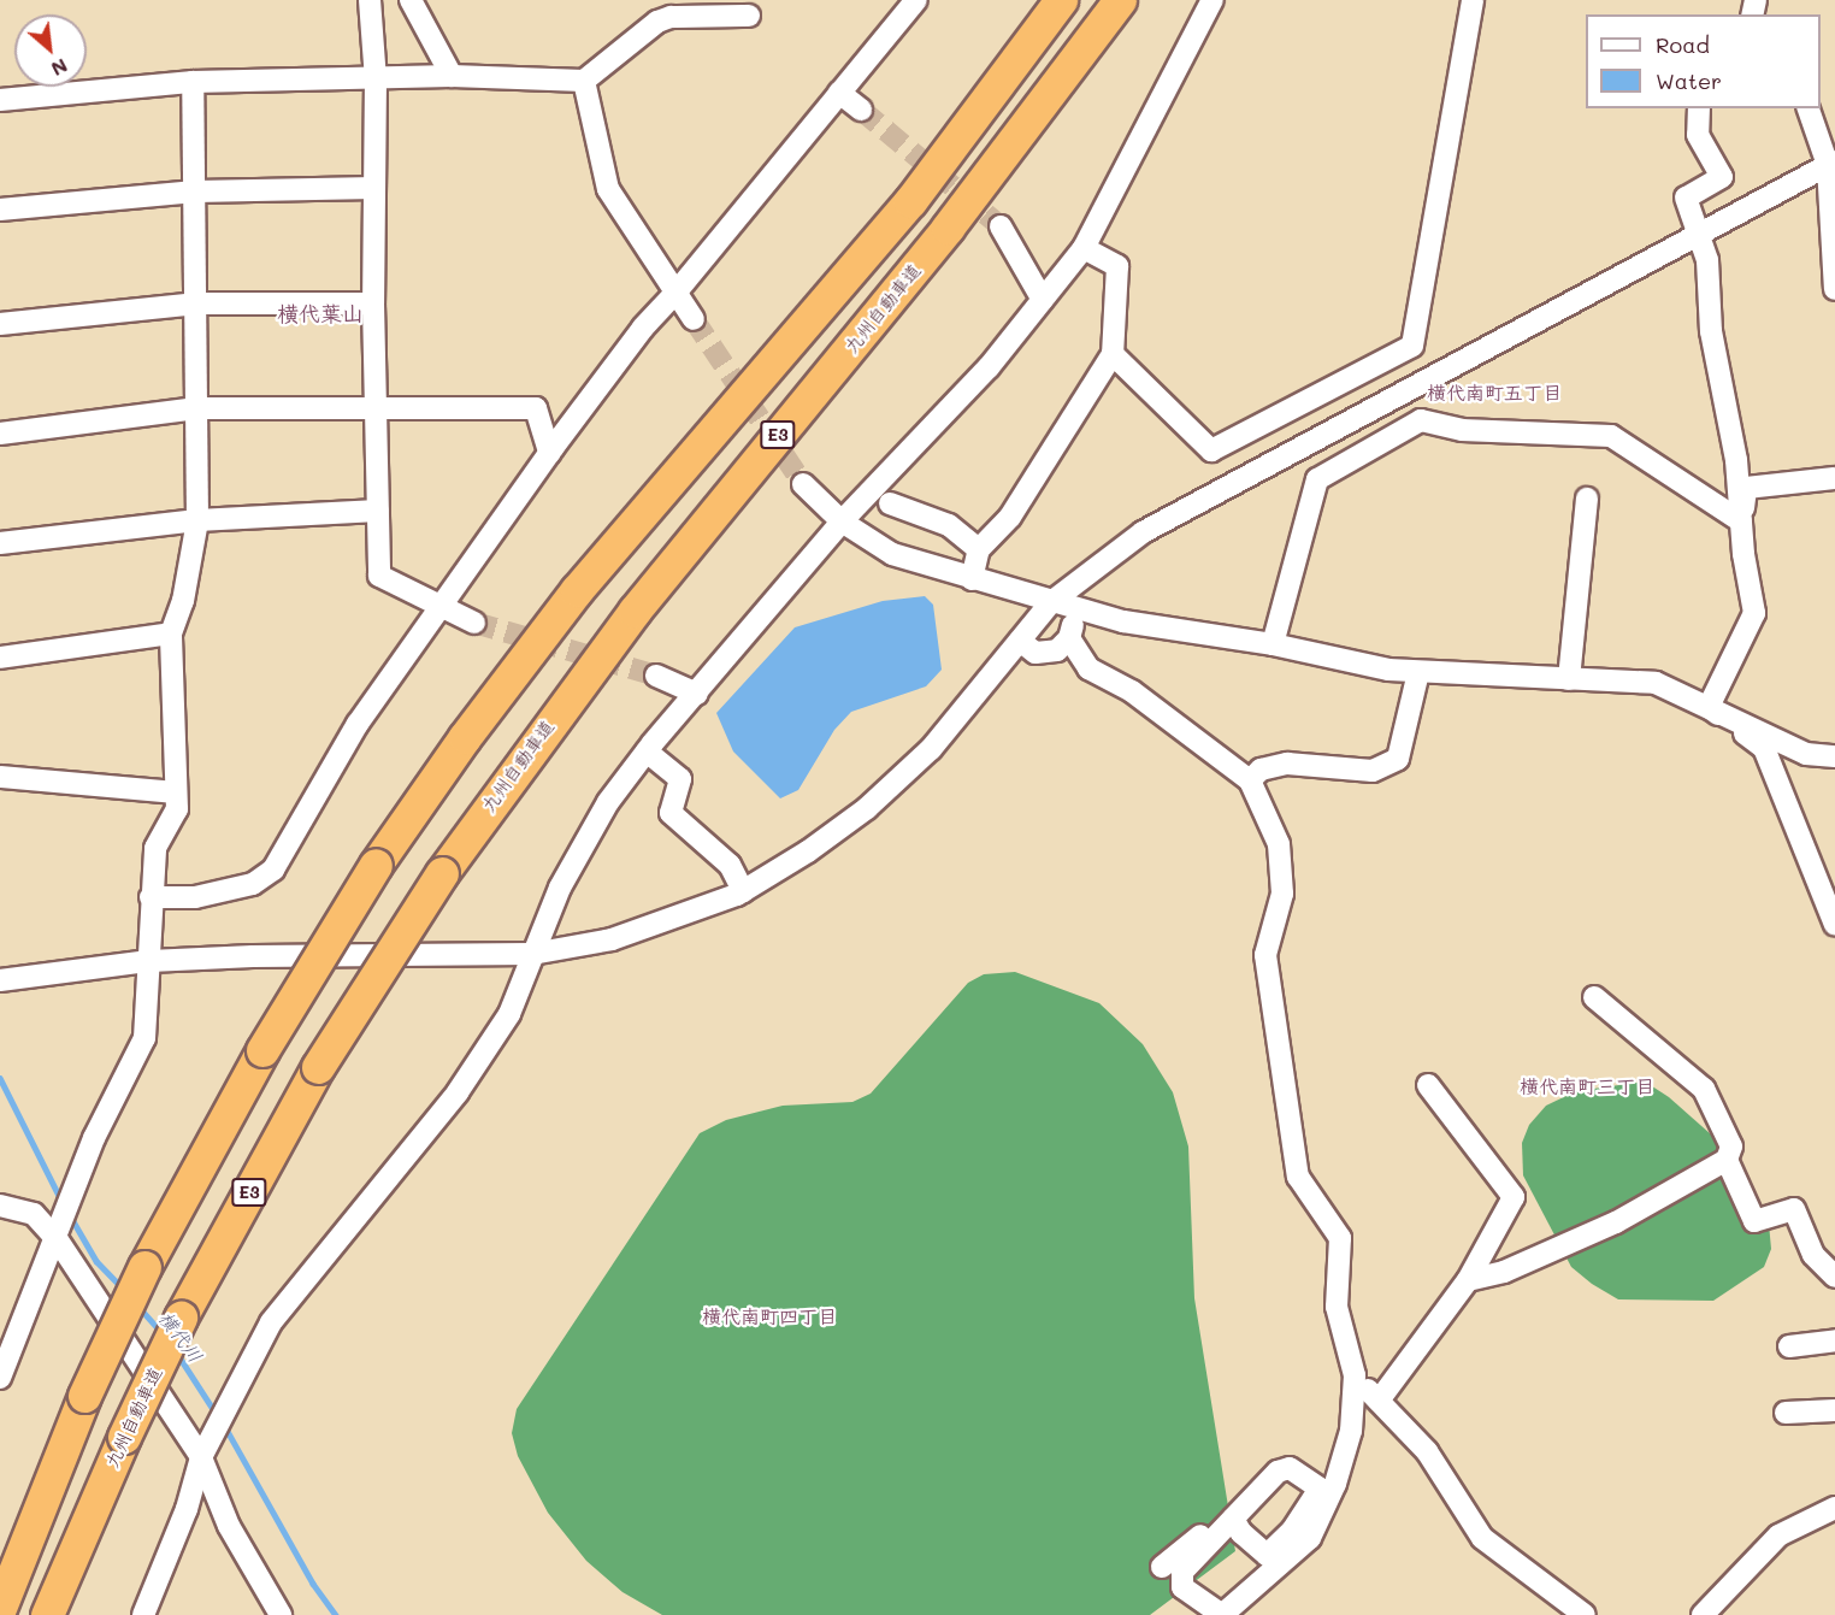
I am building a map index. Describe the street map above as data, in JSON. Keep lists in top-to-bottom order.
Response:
{
  "streets": {
    "highway": ["九州自動車道", "E3"]
  },
  "districts": [
    "横代葉山",
    "横代南町五丁目",
    "横代南町三丁目",
    "横代南町四丁目"
  ],
  "water": ["横代川"],
  "legend": ["Road", "Water"],
  "north": "bottom right"
}
